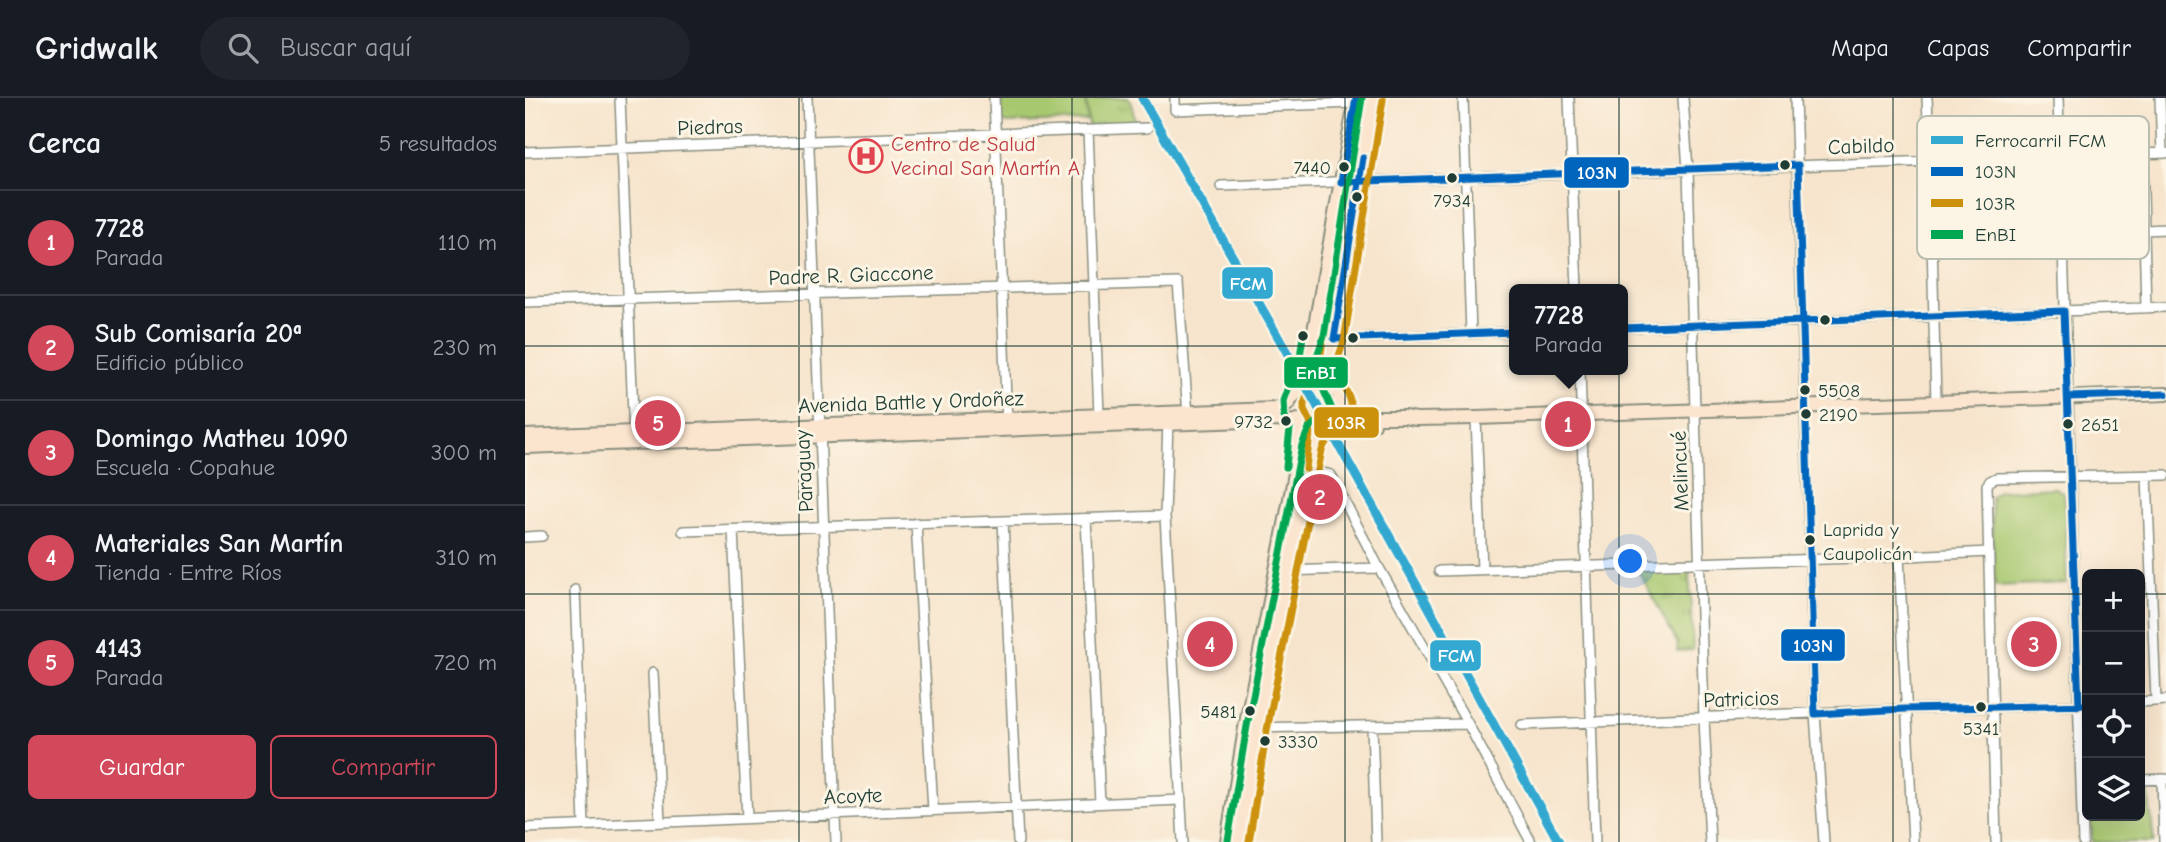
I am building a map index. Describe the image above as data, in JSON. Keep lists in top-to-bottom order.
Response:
{
  "streets": {
    "main road": ["Avenida Battle y Ordoñez"],
    "street": [
      "Piedras",
      "Cabildo",
      "Padre R. Giaccone",
      "Paraguay",
      "Melincué",
      "Patricios",
      "Acoyte"
    ]
  },
  "crossings": [
    ["Piedras", "Paraguay"],
    ["Cabildo", "Melincué"],
    ["Padre R. Giaccone", "Avenida Battle y Ordoñez"],
    ["Padre R. Giaccone", "Paraguay"],
    ["Avenida Battle y Ordoñez", "Paraguay"],
    ["Paraguay", "Acoyte"],
    ["Melincué", "Patricios"]
  ],
  "places": {
    "hospital": ["Centro de Salud Vecinal San Martín A"],
    "other": [
      "7440",
      "7934",
      "5508",
      "2190",
      "9732",
      "2651",
      "Laprida y Caupolicán",
      "5341",
      "5481",
      "3330"
    ]
  },
  "lines": [
    "rail line FCM",
    "transit line 103N",
    "transit line EnBI",
    "transit line 103R"
  ],
  "legend": [
    "Ferrocarril FCM",
    "103N",
    "103R",
    "EnBI"
  ],
  "page": {
    "header": "Gridwalk",
    "search": "Buscar aquí",
    "nav": ["Mapa", "Capas", "Compartir"],
    "heading": ["Cerca", "5 resultados"],
    "list": [
      {
        "mark": "1",
        "name": "7728",
        "note": "Parada",
        "value": "110 m"
      },
      {
        "mark": "2",
        "name": "Sub Comisaría 20ª",
        "note": "Edificio público",
        "value": "230 m"
      },
      {
        "mark": "3",
        "name": "Domingo Matheu 1090",
        "note": "Escuela · Copahue",
        "value": "300 m"
      },
      {
        "mark": "4",
        "name": "Materiales San Martín",
        "note": "Tienda · Entre Ríos",
        "value": "310 m"
      },
      {
        "mark": "5",
        "name": "4143",
        "note": "Parada",
        "value": "720 m"
      }
    ],
    "popup": ["7728", "Parada"],
    "pins": [
      "5",
      "1",
      "2",
      "3",
      "4"
    ],
    "map_buttons": ["+", "−"],
    "buttons": ["Guardar", "Compartir"]
  }
}
